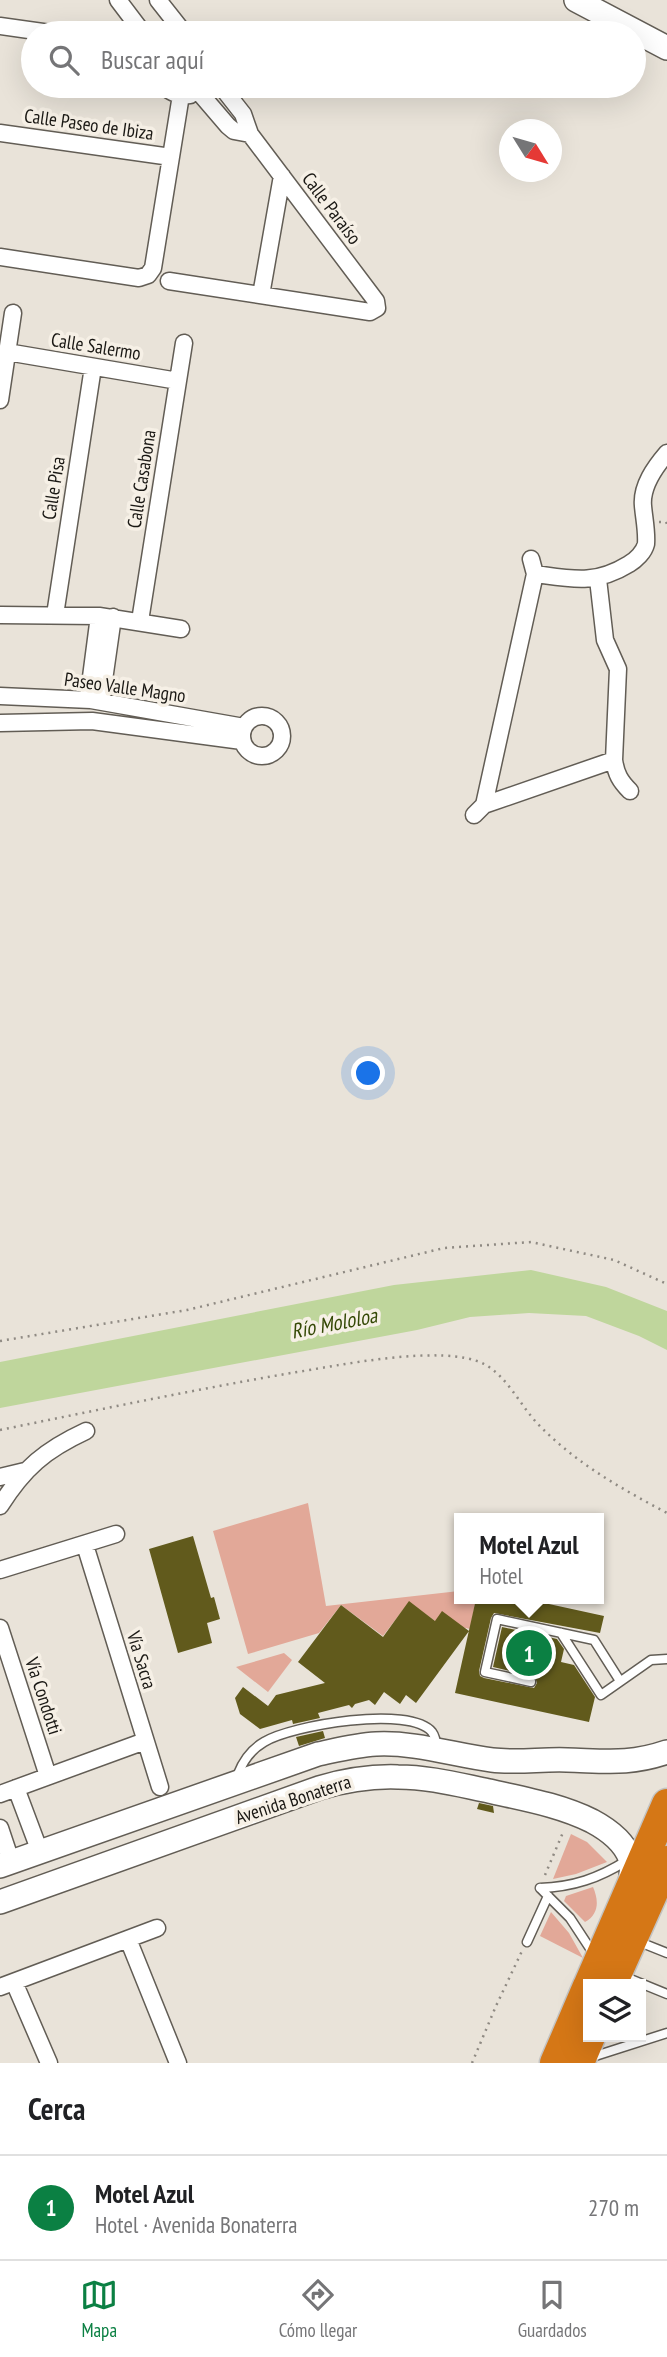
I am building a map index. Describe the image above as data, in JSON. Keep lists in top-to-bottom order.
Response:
{
  "streets": {
    "street": [
      "Calle Paseo de Ibiza",
      "Calle Paraíso",
      "Calle Salermo",
      "Calle Casabona",
      "Calle Pisa",
      "Paseo Valle Magno",
      "Vía Sacra",
      "Vía Condotti",
      "Avenida Bonaterra"
    ]
  },
  "crossings": [
    ["Calle Salermo", "Calle Casabona"],
    ["Calle Salermo", "Calle Pisa"]
  ],
  "water": ["Río Mololoa"],
  "north": "bottom right",
  "page": {
    "search": "Buscar aquí",
    "popup": ["Motel Azul", "Hotel"],
    "pins": "1",
    "heading": "Cerca",
    "list": [
      {
        "mark": "1",
        "name": "Motel Azul",
        "note": "Hotel · Avenida Bonaterra",
        "value": "270 m"
      }
    ],
    "nav": ["Mapa", "Cómo llegar", "Guardados"]
  }
}
